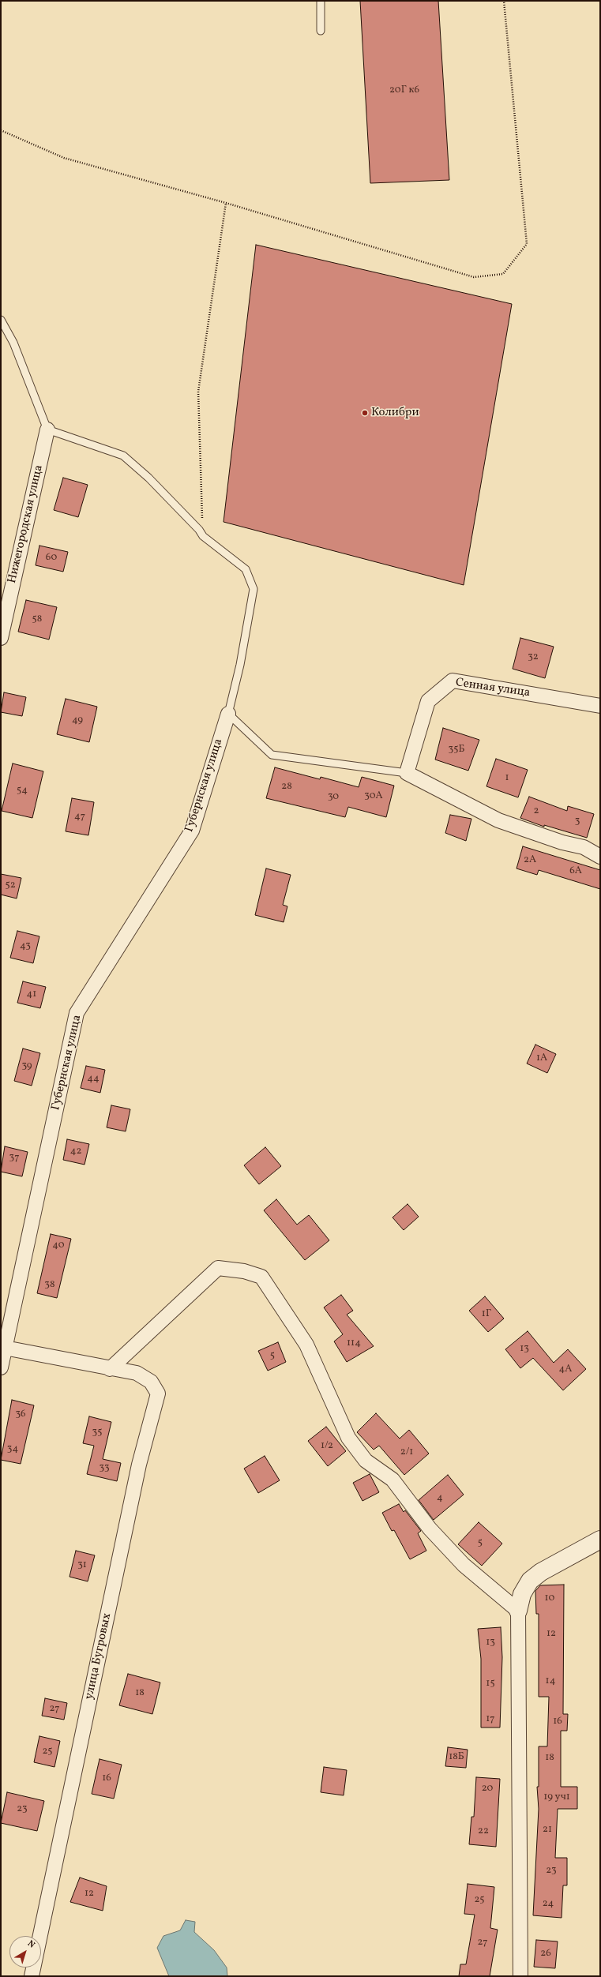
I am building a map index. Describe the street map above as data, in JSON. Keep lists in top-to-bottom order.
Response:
{
  "streets": {
    "street": [
      "Нижегородская улица",
      "Сенная улица",
      "Губернская улица",
      "улица Бугровых"
    ]
  },
  "crossings": [
    ["Губернская улица", "улица Бугровых"]
  ],
  "places": ["Колибри"],
  "house_numbers": [
    "20Г к6",
    "60",
    "58",
    "32",
    "49",
    "35Б",
    "1",
    "28",
    "54",
    "30А",
    "30",
    "2",
    "47",
    "3",
    "2А",
    "6А",
    "52",
    "43",
    "41",
    "1А",
    "39",
    "44",
    "42",
    "37",
    "40",
    "38",
    "1Г",
    "114",
    "13",
    "5",
    "4А",
    "36",
    "35",
    "1/2",
    "34",
    "2/1",
    "33",
    "4",
    "5",
    "31",
    "10",
    "12",
    "13",
    "14",
    "15",
    "18",
    "27",
    "17",
    "16",
    "25",
    "18Б",
    "18",
    "16",
    "20",
    "19 уч1",
    "23",
    "21",
    "22",
    "23",
    "12",
    "25",
    "24",
    "27",
    "26"
  ],
  "north": "top right"
}
